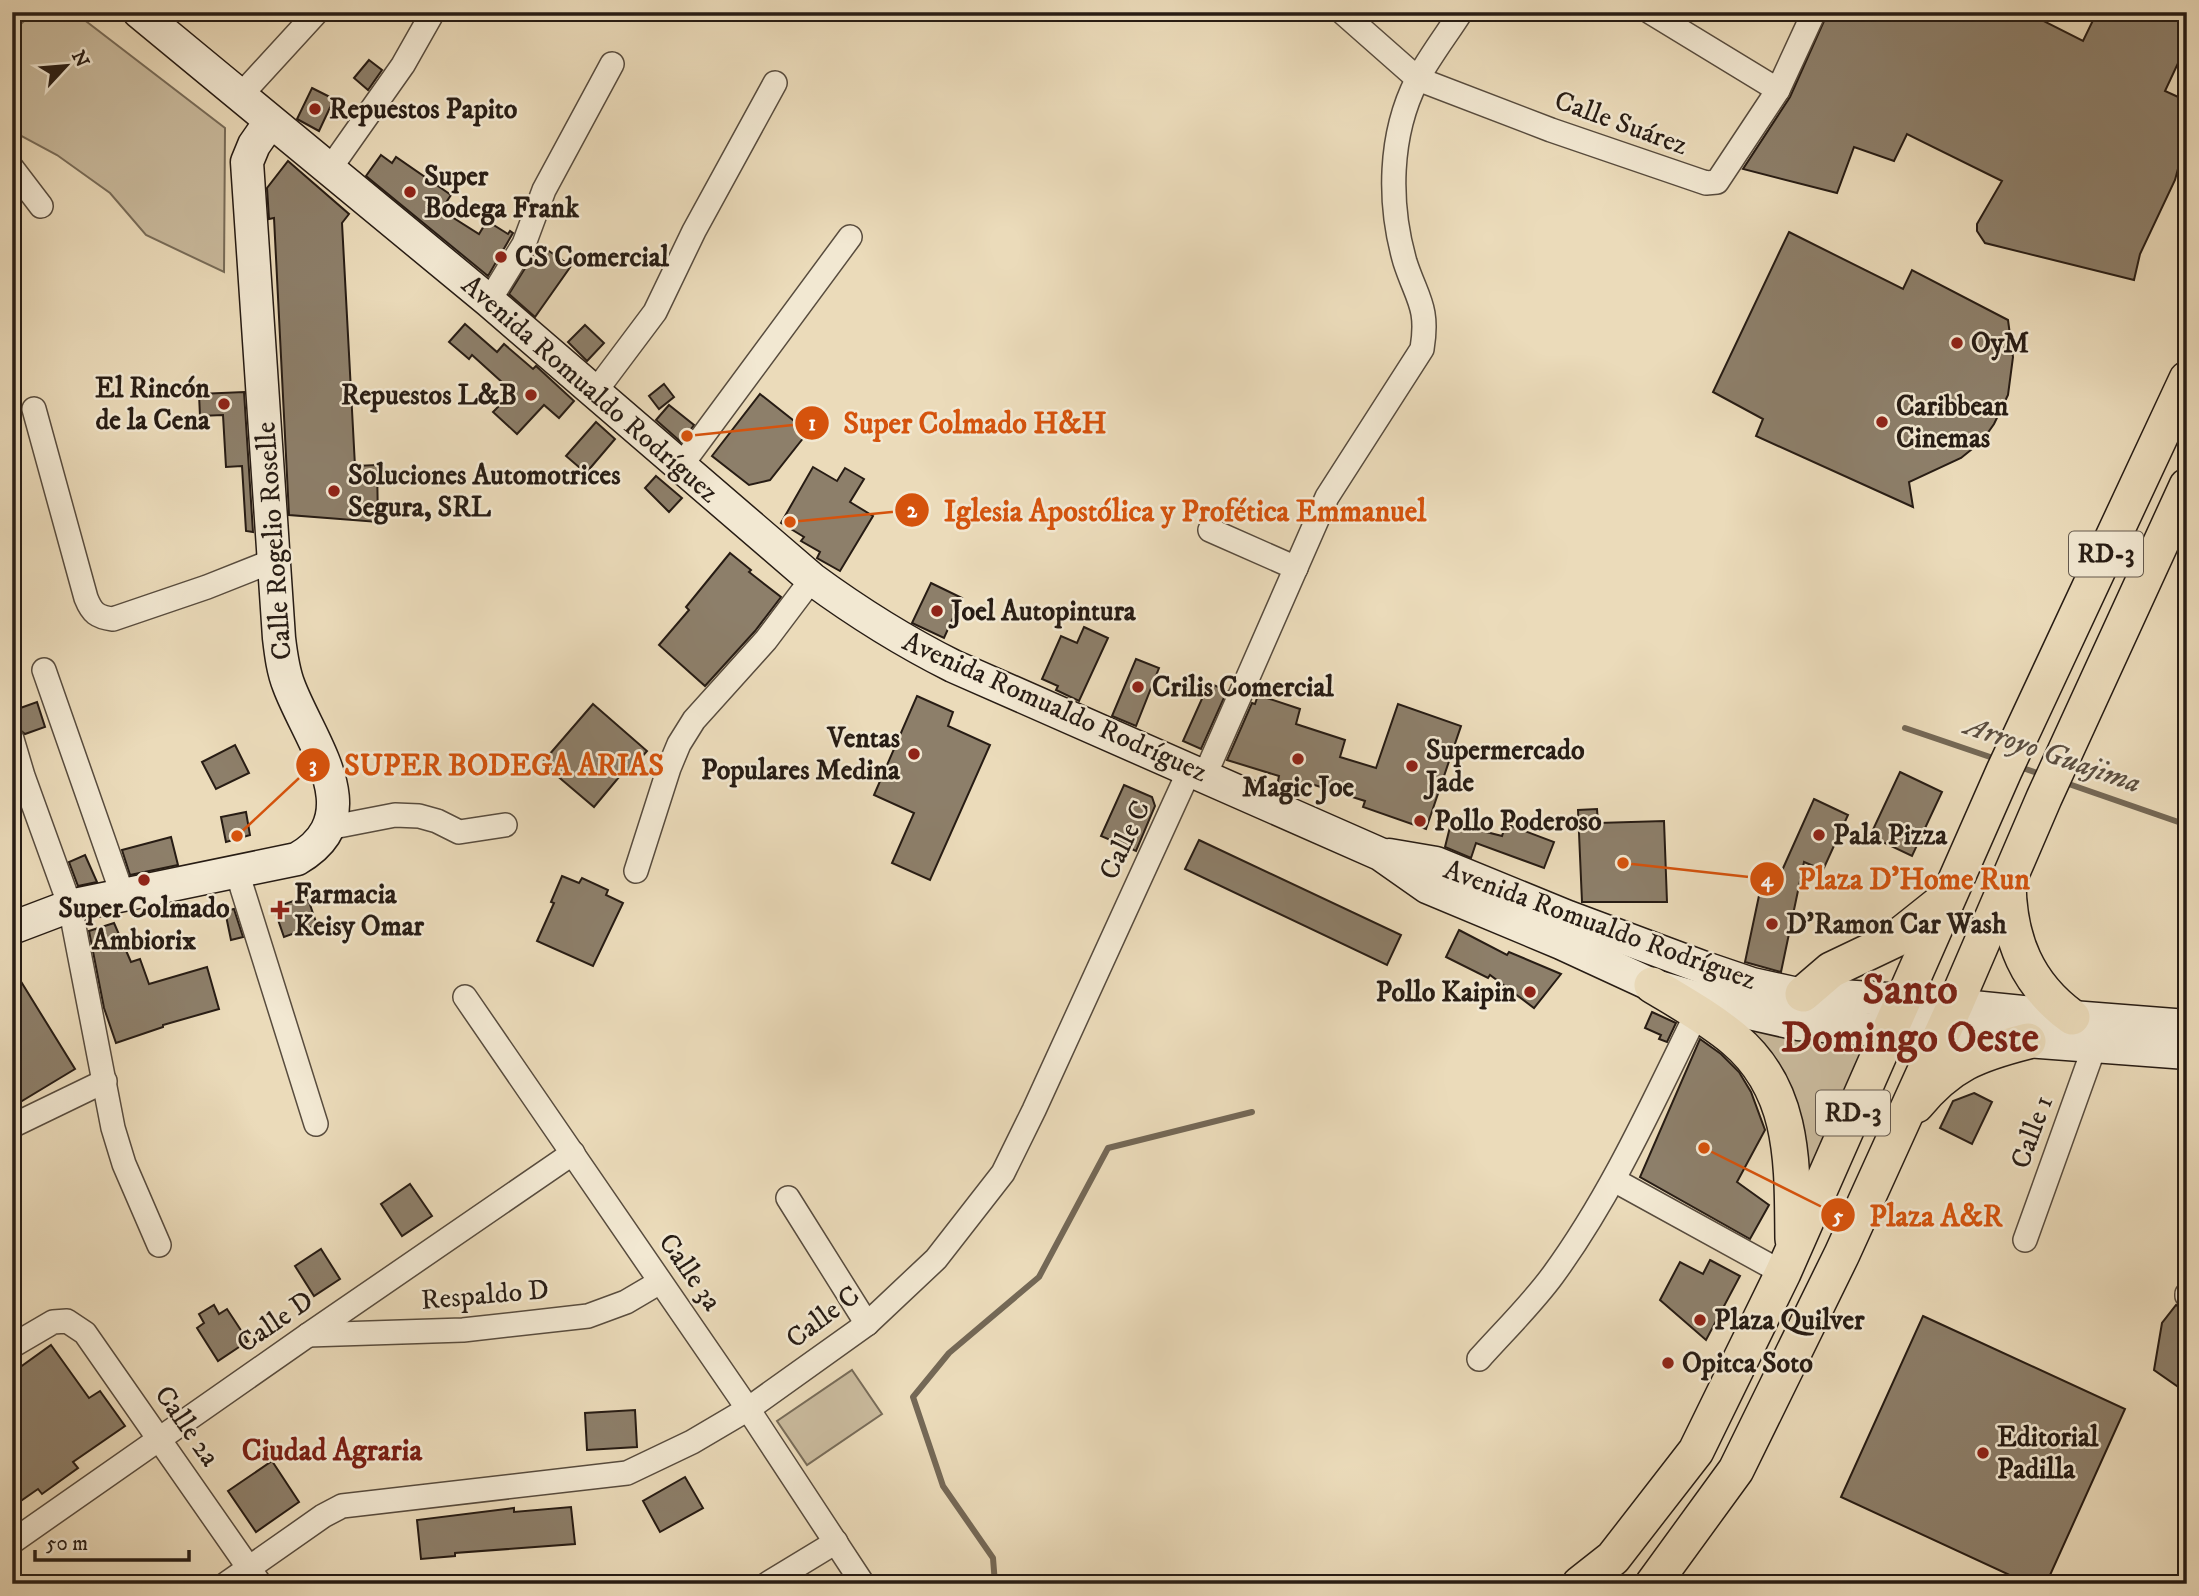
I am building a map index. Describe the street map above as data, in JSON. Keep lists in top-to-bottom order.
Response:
{
  "streets": {
    "main road": ["Avenida Romualdo Rodríguez", "Calle Rogelio Roselle", "RD-3"],
    "street": [
      "Calle Suárez",
      "Calle C",
      "Calle 1",
      "Calle 3a",
      "Respaldo D",
      "Calle D",
      "Calle 2a"
    ]
  },
  "crossings": [
    ["Calle Suárez", "Calle C"],
    ["Avenida Romualdo Rodríguez", "Calle Rogelio Roselle"],
    ["Avenida Romualdo Rodríguez", "RD-3"],
    ["Avenida Romualdo Rodríguez", "Calle C"],
    ["Avenida Romualdo Rodríguez", "Calle 1"],
    ["Calle C", "Calle 3a"],
    ["Calle C", "Calle 2a"],
    ["Calle 3a", "Respaldo D"],
    ["Calle 3a", "Calle D"],
    ["Respaldo D", "Calle D"],
    ["Calle D", "Calle 2a"]
  ],
  "districts": ["Santo Domingo Oeste", "Ciudad Agraria"],
  "water": ["Arroyo Guajima"],
  "places": {
    "other": [
      "Repuestos Papito",
      "Super Bodega Frank",
      "CS Comercial",
      "OyM",
      "Repuestos L&B",
      "El Rincón de la Cena",
      "Caribbean Cinemas",
      "Super Colmado H&H",
      "Soluciones Automotrices Segura, SRL",
      "Iglesia Apostólica y Profética Emmanuel",
      "Joel Autopintura",
      "Crilis Comercial",
      "Ventas Populares Medina",
      "Magic Joe",
      "Supermercado Jade",
      "Pollo Poderoso",
      "Pala Pizza",
      "SUPER BODEGA ARIAS",
      "Plaza D'Home Run",
      "Super Colmado Ambiorix",
      "D'Ramon Car Wash",
      "Pollo Kaipin",
      "Plaza A&R",
      "Plaza Quilver",
      "Opitca Soto",
      "Editorial Padilla"
    ],
    "health": ["Farmacia Keisy Omar"]
  },
  "scale_bar": "50 m",
  "north": "top right"
}
